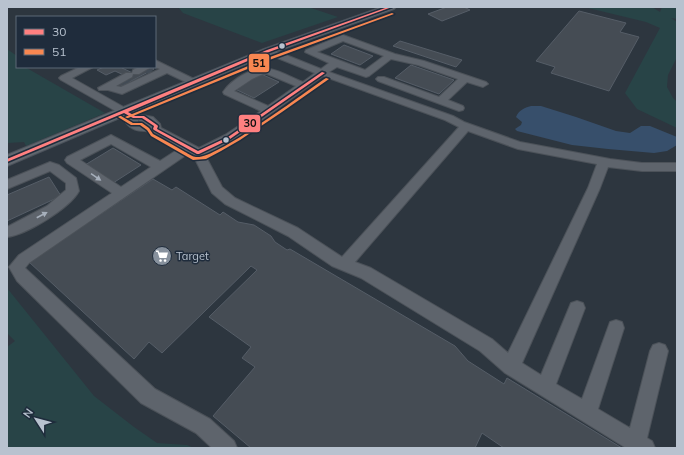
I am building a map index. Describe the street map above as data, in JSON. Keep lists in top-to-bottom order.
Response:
{
  "places": {
    "supermarket": ["Target"]
  },
  "lines": ["transit line 30", "transit line 51"],
  "legend": ["30", "51"],
  "north": "top left"
}
